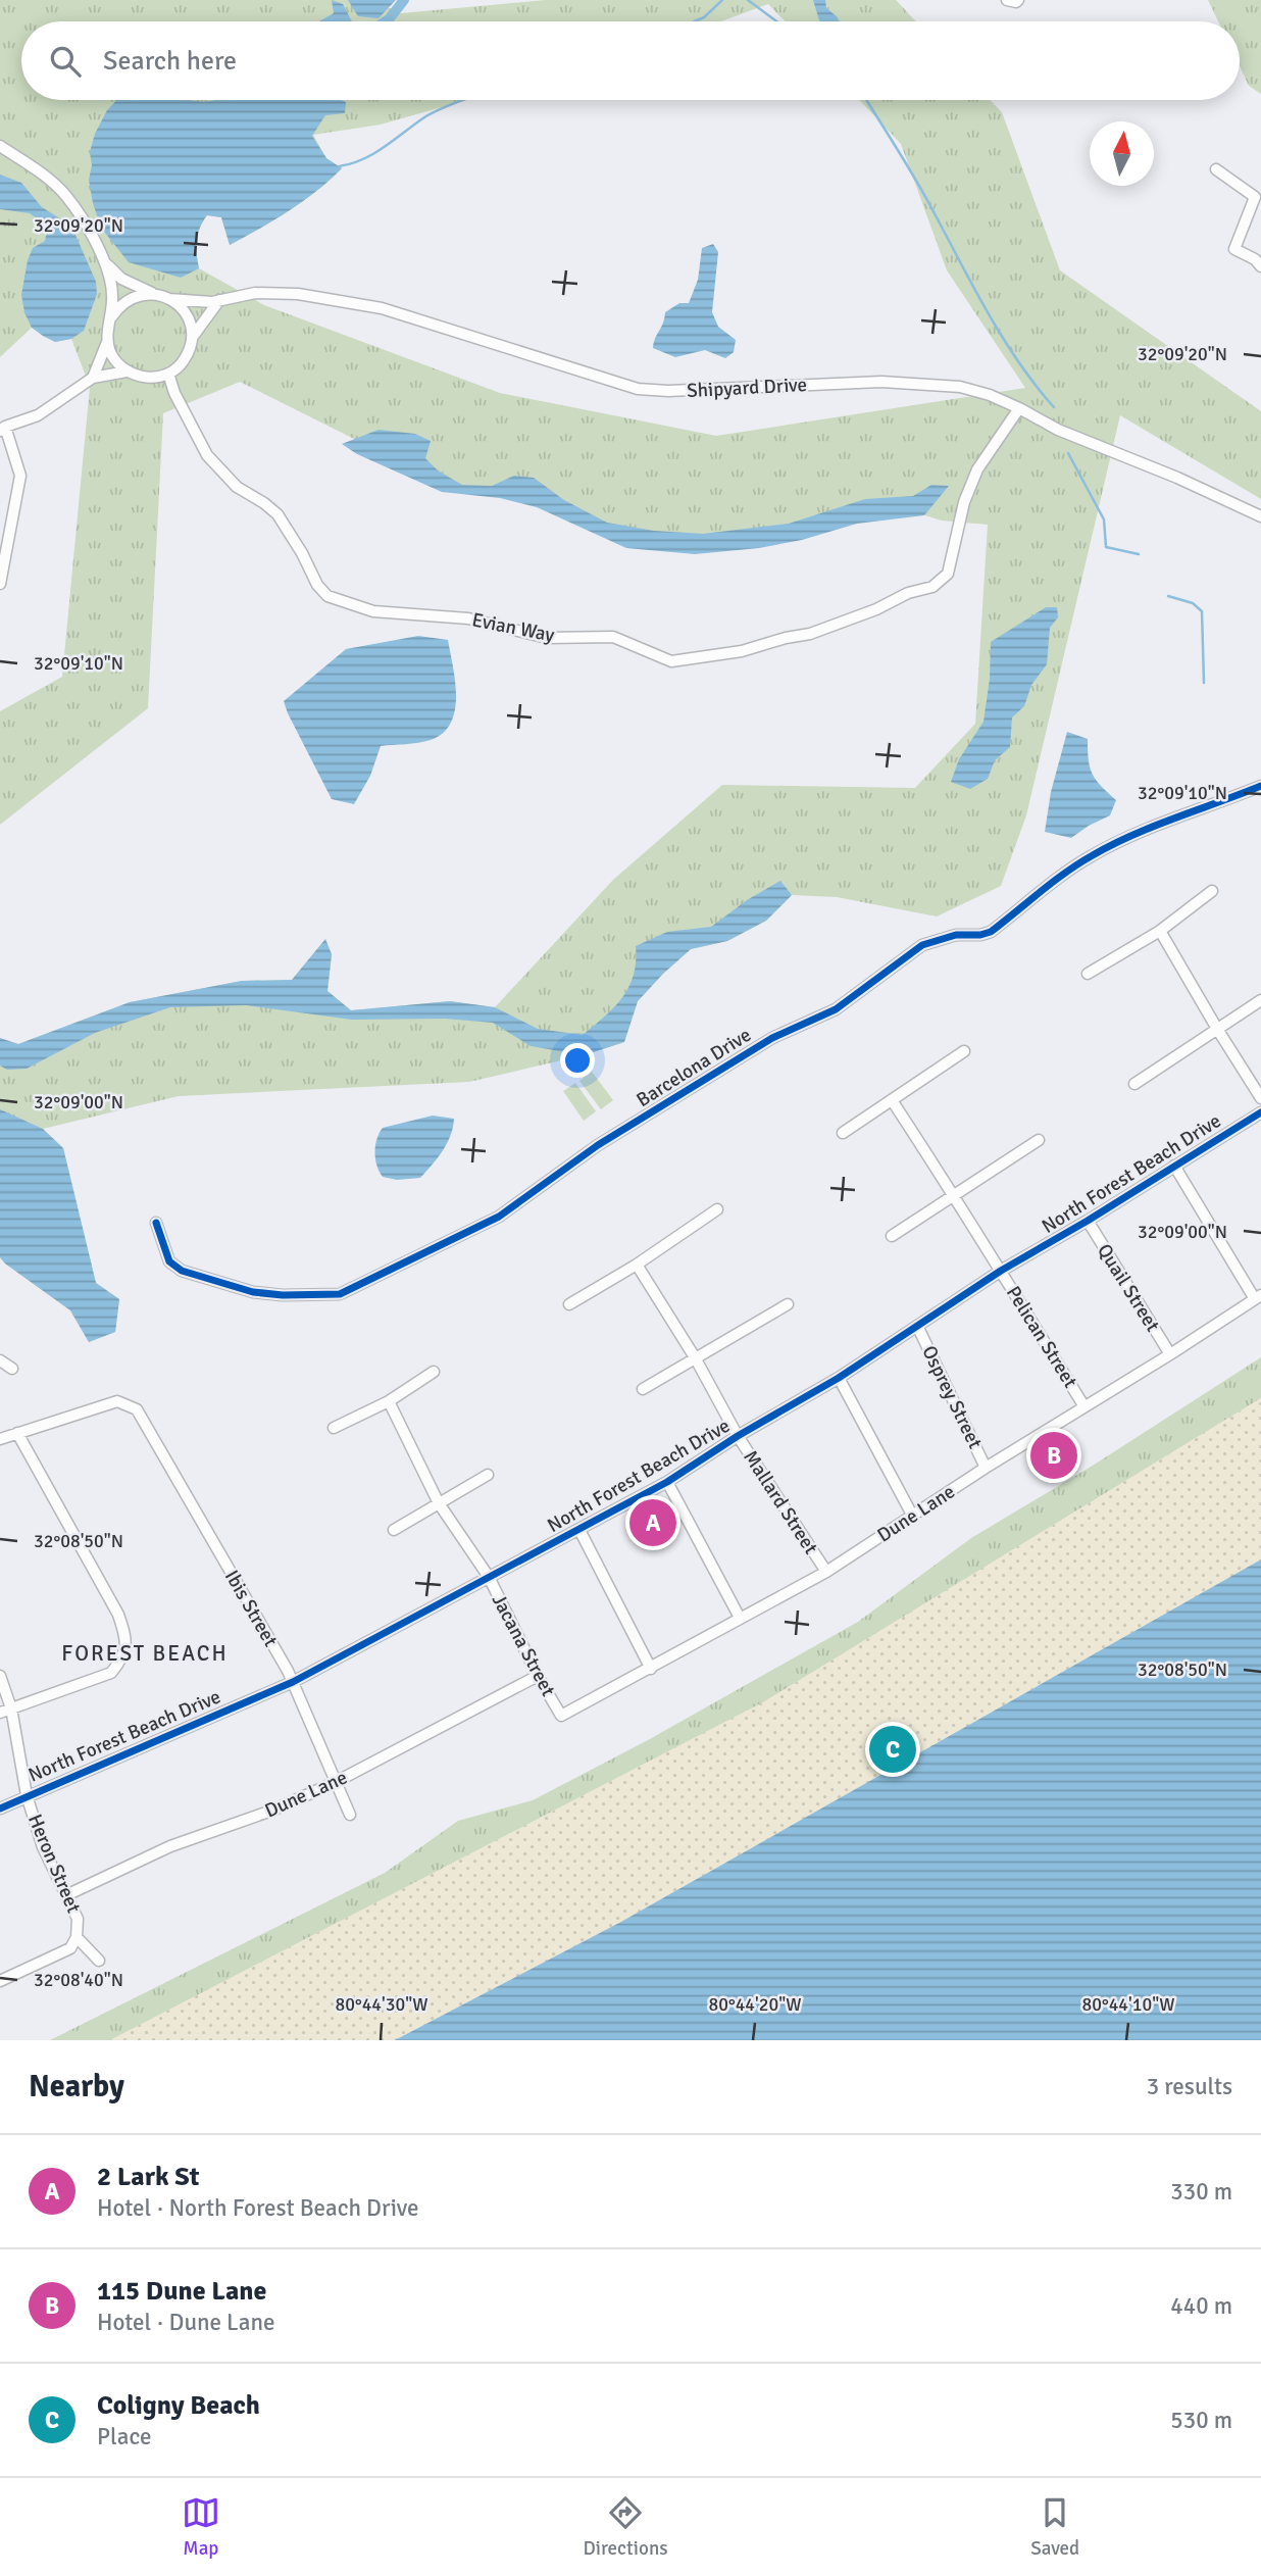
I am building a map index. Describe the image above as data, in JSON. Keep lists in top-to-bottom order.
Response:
{
  "streets": {
    "street": [
      "Shipyard Drive",
      "Evian Way",
      "Barcelona Drive",
      "North Forest Beach Drive",
      "Quail Street",
      "Pelican Street",
      "Osprey Street",
      "Mallard Street",
      "Dune Lane",
      "Ibis Street",
      "Jacana Street",
      "Heron Street"
    ]
  },
  "crossings": [
    ["Shipyard Drive", "Evian Way"],
    ["North Forest Beach Drive", "Quail Street"],
    ["North Forest Beach Drive", "Pelican Street"],
    ["North Forest Beach Drive", "Osprey Street"],
    ["North Forest Beach Drive", "Mallard Street"],
    ["North Forest Beach Drive", "Ibis Street"],
    ["North Forest Beach Drive", "Jacana Street"],
    ["North Forest Beach Drive", "Heron Street"],
    ["Quail Street", "Dune Lane"],
    ["Pelican Street", "Dune Lane"],
    ["Osprey Street", "Dune Lane"],
    ["Mallard Street", "Dune Lane"],
    ["Dune Lane", "Ibis Street"],
    ["Dune Lane", "Jacana Street"],
    ["Dune Lane", "Heron Street"]
  ],
  "districts": ["FOREST BEACH"],
  "north": "top",
  "page": {
    "search": "Search here",
    "pins": ["B", "A", "C"],
    "heading": ["Nearby", "3 results"],
    "list": [
      {
        "mark": "A",
        "name": "2 Lark St",
        "note": "Hotel · North Forest Beach Drive",
        "value": "330 m"
      },
      {
        "mark": "B",
        "name": "115 Dune Lane",
        "note": "Hotel · Dune Lane",
        "value": "440 m"
      },
      {
        "mark": "C",
        "name": "Coligny Beach",
        "note": "Place",
        "value": "530 m"
      }
    ],
    "nav": ["Map", "Directions", "Saved"]
  },
  "coordinates": [
    "32°09'20\"N",
    "32°09'10\"N",
    "32°09'00\"N",
    "32°08'50\"N",
    "32°08'40\"N",
    "80°44'30\"W",
    "80°44'20\"W",
    "80°44'10\"W"
  ]
}
